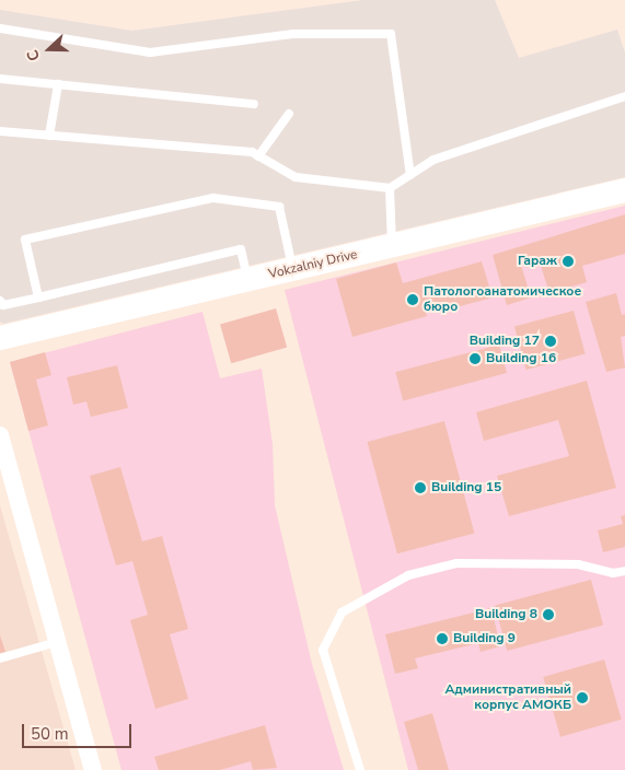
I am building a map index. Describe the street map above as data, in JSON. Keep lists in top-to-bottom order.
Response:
{
  "streets": {
    "street": ["Vokzalniy Drive"]
  },
  "places": [
    "Гараж",
    "Патологоанатомическое бюро",
    "Building 17",
    "Building 16",
    "Building 15",
    "Building 8",
    "Building 9",
    "Административный корпус АМОКБ"
  ],
  "scale_bar": "50 m",
  "north": "left"
}
